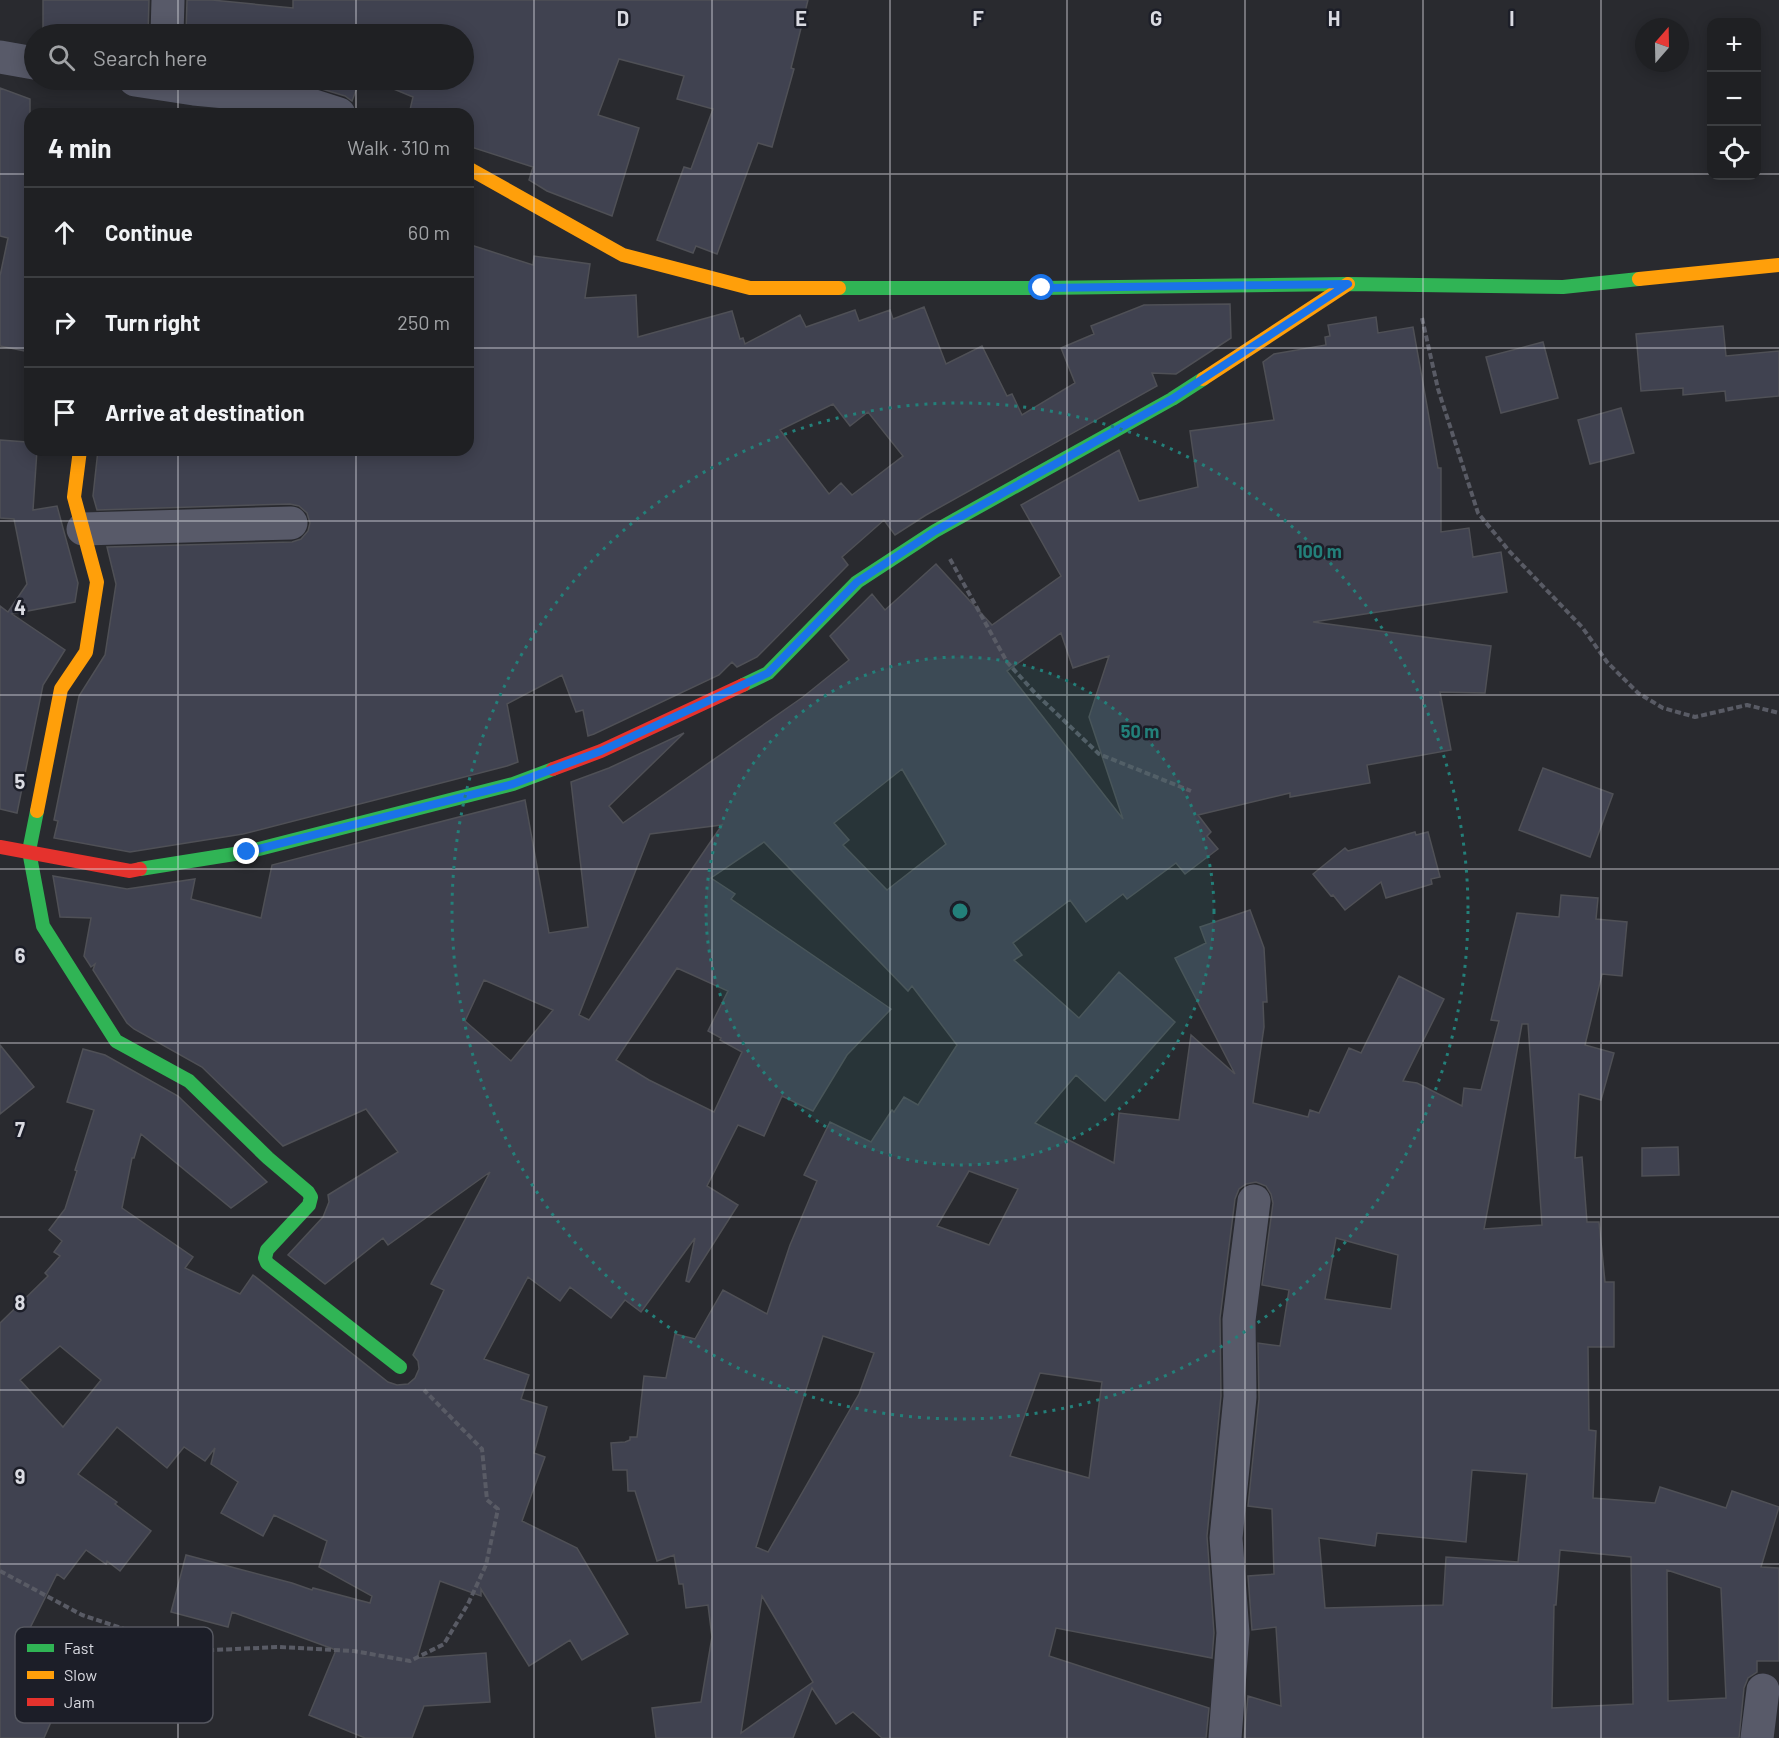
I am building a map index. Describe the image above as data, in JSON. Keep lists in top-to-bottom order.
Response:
{
  "legend": ["Fast", "Slow", "Jam"],
  "north": "top",
  "page": {
    "map_buttons": ["+", "−"],
    "search": "Search here",
    "heading": ["4 min", "Walk · 310 m"],
    "list": [
      ["Continue", "60 m"],
      ["Turn right", "250 m"],
      "Arrive at destination"
    ]
  },
  "grid": {
    "columns": [
      "D",
      "E",
      "F",
      "G",
      "H",
      "I"
    ],
    "rows": [
      "4",
      "5",
      "6",
      "7",
      "8",
      "9"
    ]
  },
  "rings": ["100 m", "50 m"]
}
